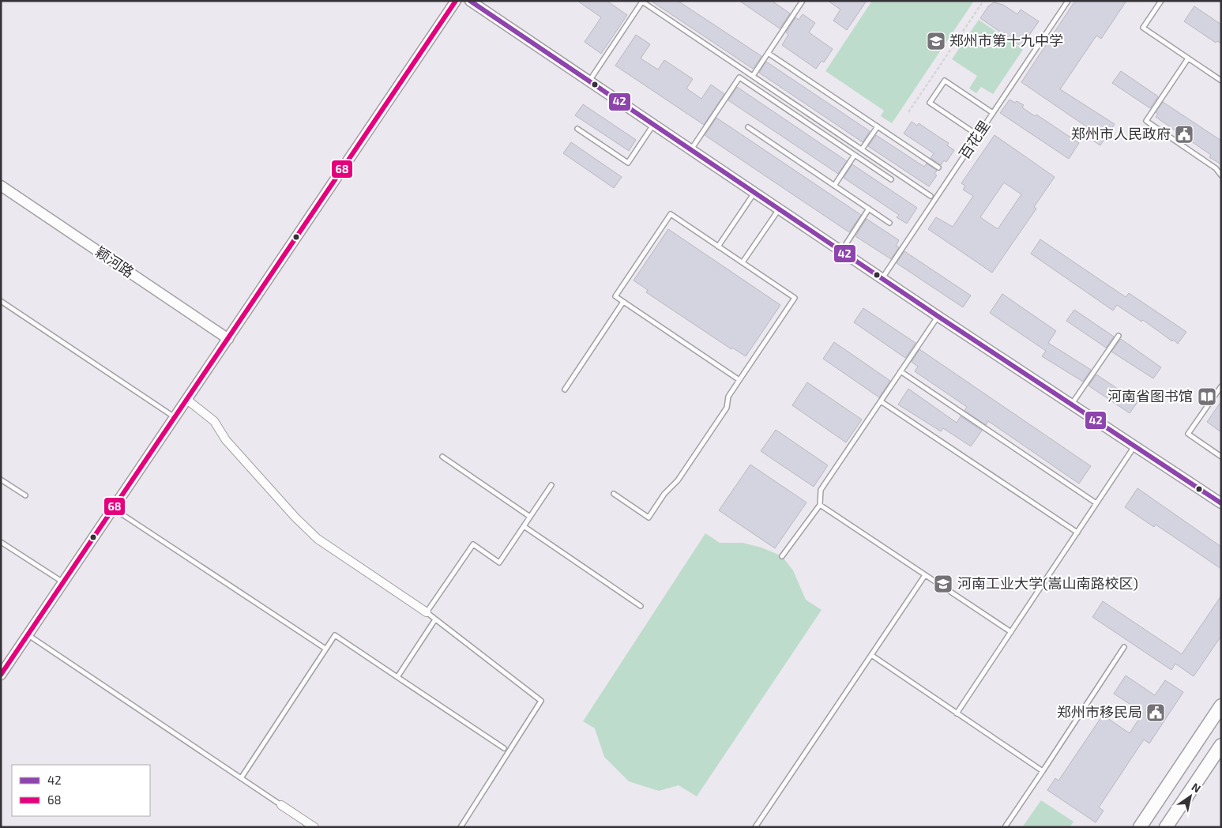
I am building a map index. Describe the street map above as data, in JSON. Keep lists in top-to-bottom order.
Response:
{
  "streets": {
    "street": ["颖河路"],
    "lane": ["百花里"]
  },
  "places": {
    "school or university": ["郑州市第十九中学", "河南工业大学(嵩山南路校区)"],
    "public building": ["郑州市人民政府", "郑州市移民局"],
    "library": ["河南省图书馆"]
  },
  "lines": ["transit line 42", "transit line 68"],
  "legend": ["42", "68"],
  "north": "top right"
}
